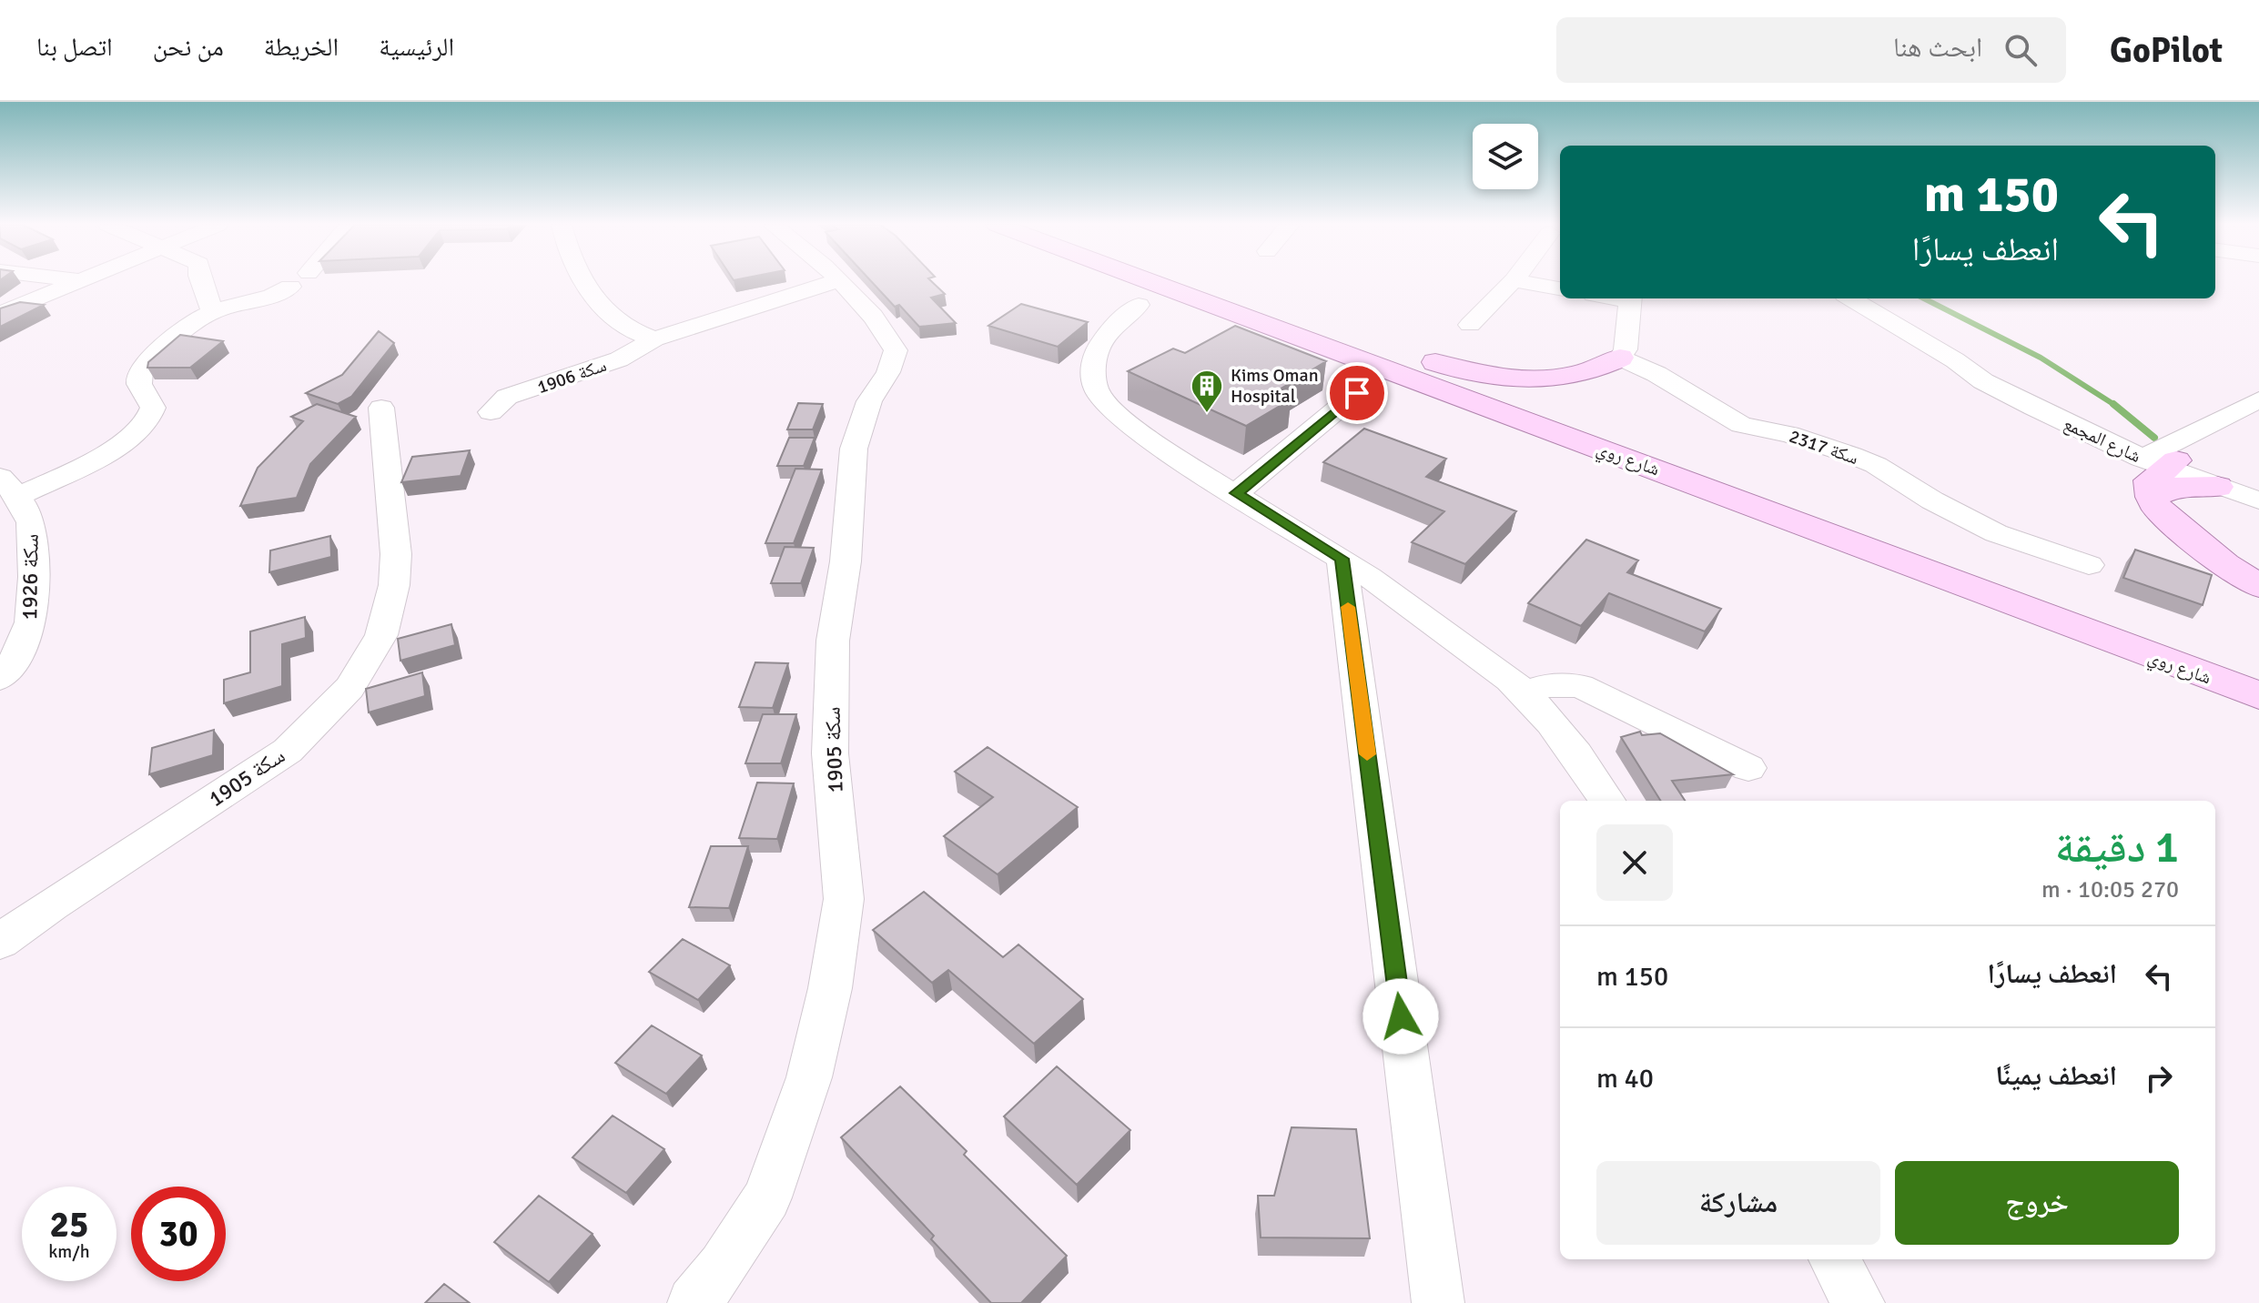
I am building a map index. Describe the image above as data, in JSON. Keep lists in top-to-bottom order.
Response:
{
  "streets": {
    "main road": ["شارع روي"],
    "street": [
      "سكة 1906",
      "شارع المجمع",
      "سكة 2317",
      "سكة 1926",
      "سكة 1905"
    ]
  },
  "places": {
    "building": ["Kims Oman Hospital"]
  },
  "page": {
    "header": "GoPilot",
    "search": "ابحث هنا",
    "nav": [
      "الرئيسية",
      "الخريطة",
      "من نحن",
      "اتصل بنا"
    ],
    "turn": ["150 m", "انعطف يسارًا"],
    "heading": ["1 دقيقة", "270 m · 10:05"],
    "list": [
      {
        "name": "انعطف يسارًا",
        "value": "150 m"
      },
      {
        "name": "انعطف يمينًا",
        "value": "40 m"
      }
    ],
    "buttons": ["خروج", "مشاركة"],
    "speed": "25 km/h",
    "limit": "30"
  }
}
